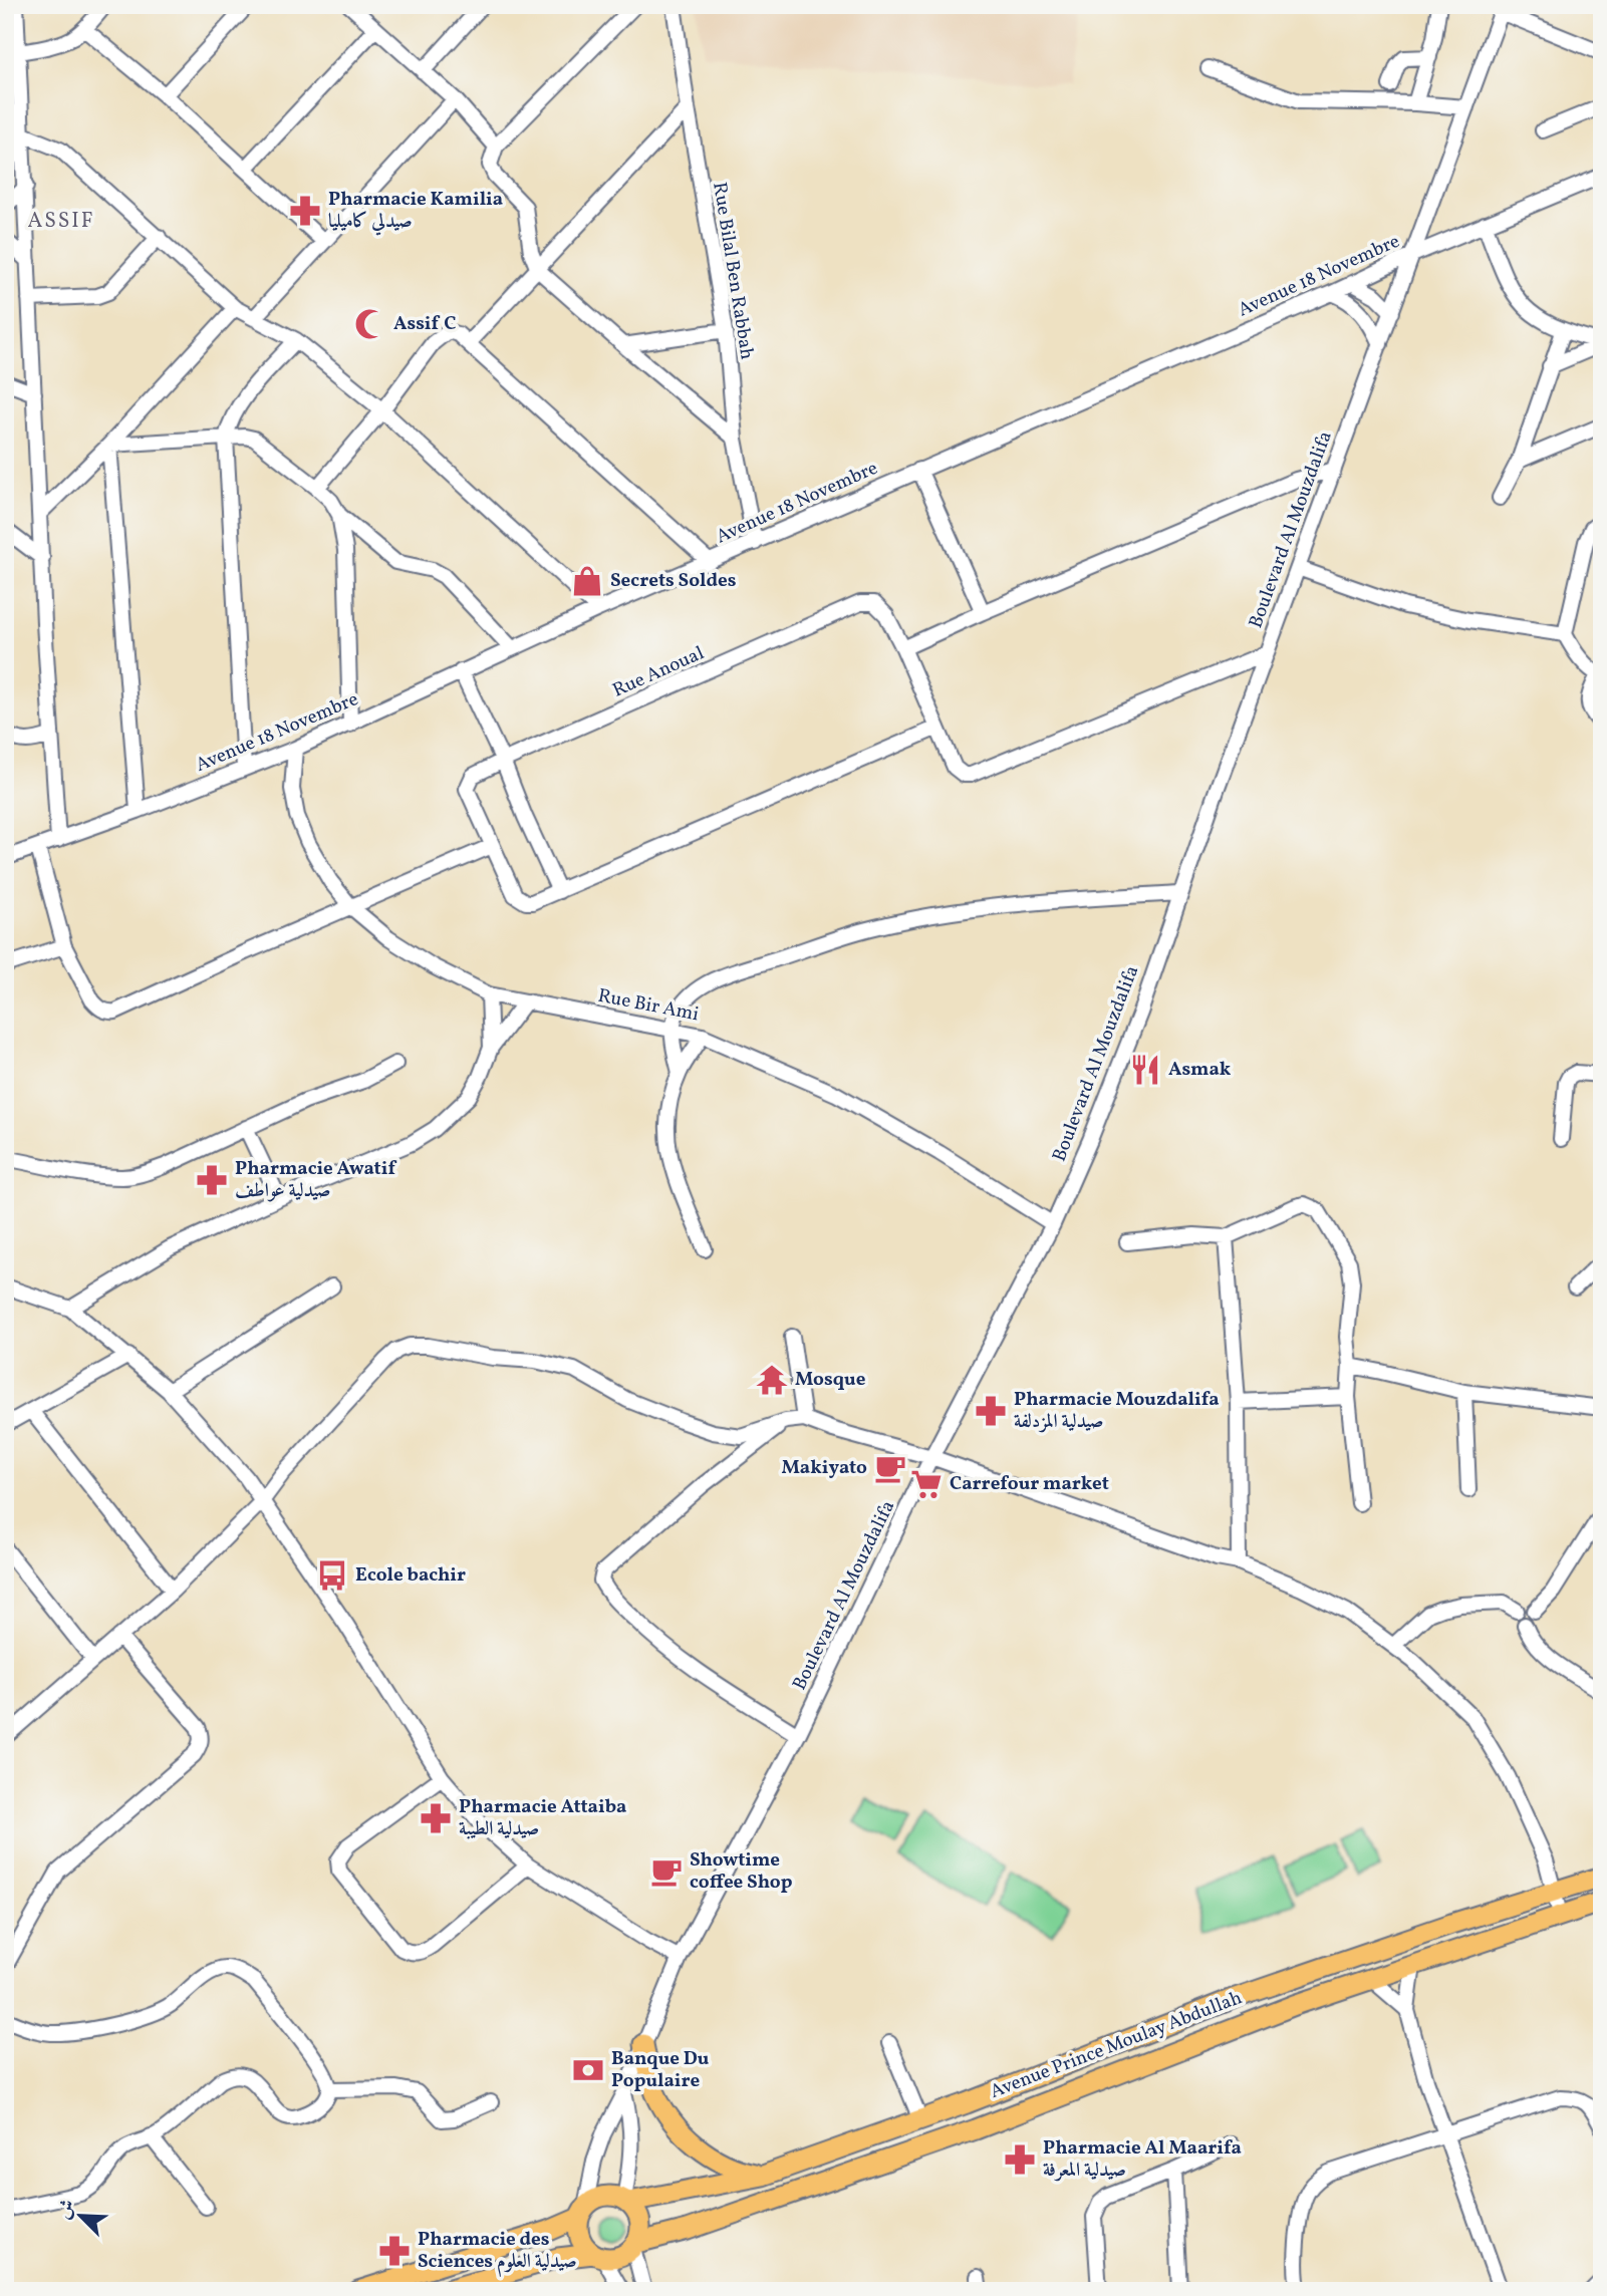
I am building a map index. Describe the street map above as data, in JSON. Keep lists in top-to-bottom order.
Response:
{
  "streets": {
    "main road": ["Avenue Prince Moulay Abdullah"],
    "street": [
      "Rue Bilal Ben Rabbah",
      "Avenue 18 Novembre",
      "Boulevard Al Mouzdalifa",
      "Rue Anoual",
      "Rue Bir Ami"
    ]
  },
  "crossings": [
    ["Rue Bilal Ben Rabbah", "Avenue 18 Novembre"],
    ["Avenue 18 Novembre", "Boulevard Al Mouzdalifa"],
    ["Avenue 18 Novembre", "Rue Bir Ami"],
    ["Boulevard Al Mouzdalifa", "Rue Bir Ami"],
    ["Boulevard Al Mouzdalifa", "Avenue Prince Moulay Abdullah"]
  ],
  "districts": ["ASSIF"],
  "places": {
    "pharmacy": [
      "Pharmacie Kamilia صيدلي كاميليا",
      "Pharmacie Awatif صيدلية عواطف",
      "Pharmacie Mouzdalifa صيدلية المزدلفة",
      "Pharmacie Attaiba صيدلية الطيبة",
      "Pharmacie Al Maarifa صيدلية المعرفة",
      "Pharmacie des Sciences صيدلية العلوم"
    ],
    "mosque": ["Assif C"],
    "shop": ["Secrets Soldes"],
    "restaurant": ["Asmak"],
    "temple": ["Mosque"],
    "cafe": ["Makiyato", "Showtime coffee Shop"],
    "supermarket": ["Carrefour market"],
    "bus stop": ["Ecole bachir"],
    "bank": ["Banque Du Populaire"]
  },
  "north": "top left"
}
